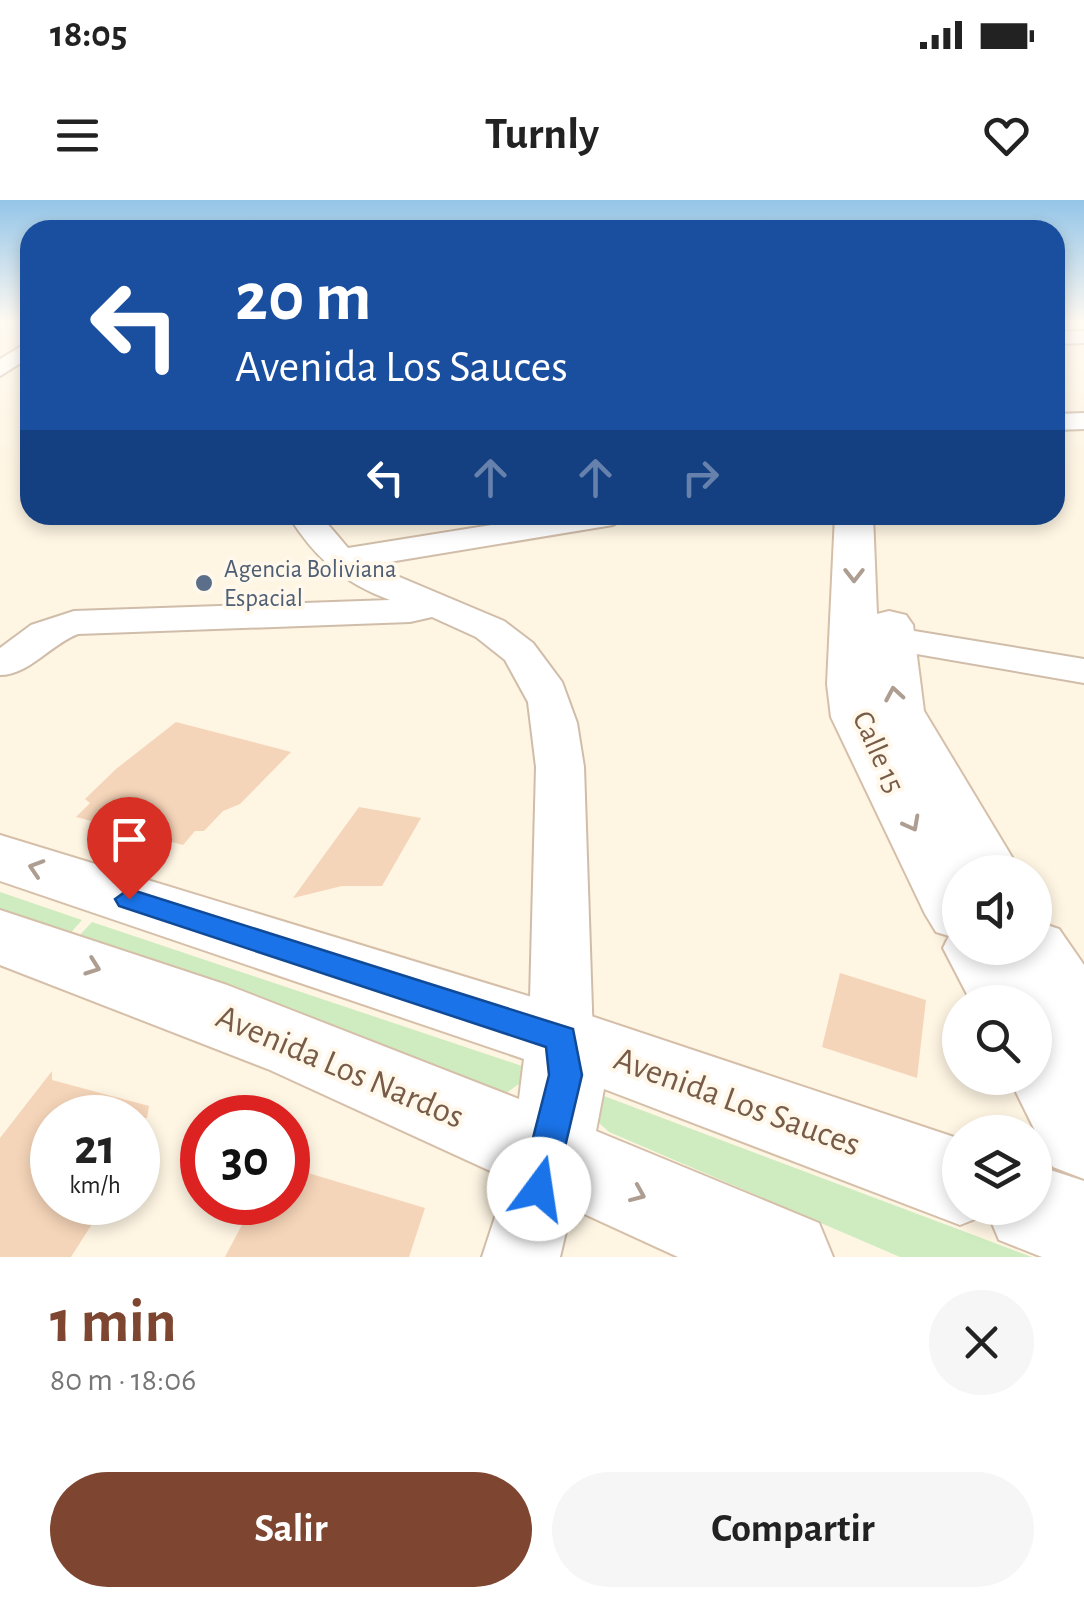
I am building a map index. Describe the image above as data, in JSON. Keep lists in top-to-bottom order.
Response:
{
  "streets": {
    "street": ["Calle 15", "Avenida Los Nardos", "Avenida Los Sauces"]
  },
  "one_way": ["Avenida Los Nardos", "Avenida Los Sauces"],
  "places": ["Agencia Boliviana Espacial"],
  "page": {
    "status": "18:05",
    "header": "Turnly",
    "turn": ["20 m", "Avenida Los Sauces"],
    "speed": "21 km/h",
    "limit": "30",
    "heading": ["1 min", "80 m · 18:06"],
    "buttons": ["Salir", "Compartir"]
  }
}
